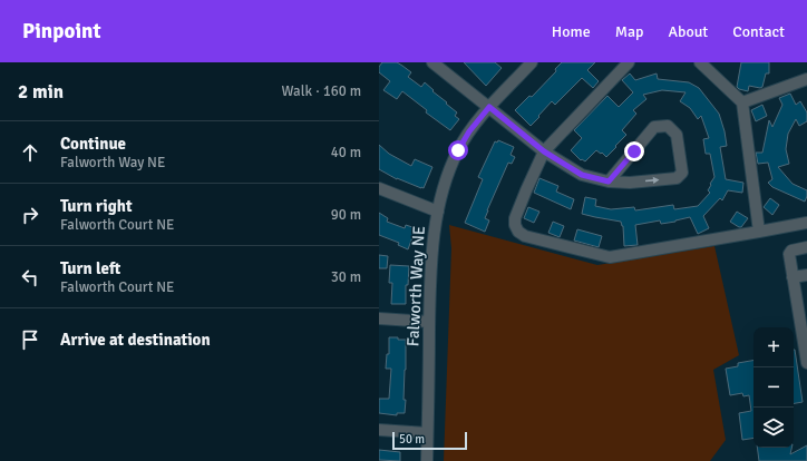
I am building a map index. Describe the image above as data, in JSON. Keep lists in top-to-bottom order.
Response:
{
  "streets": {
    "street": ["Falworth Way NE"]
  },
  "scale_bar": "50 m",
  "page": {
    "header": "Pinpoint",
    "nav": [
      "Home",
      "Map",
      "About",
      "Contact"
    ],
    "heading": ["2 min", "Walk · 160 m"],
    "list": [
      ["Continue", "Falworth Way NE", "40 m"],
      ["Turn right", "Falworth Court NE", "90 m"],
      ["Turn left", "Falworth Court NE", "30 m"],
      "Arrive at destination"
    ],
    "map_buttons": ["+", "−"],
    "scale": "50 m"
  }
}
